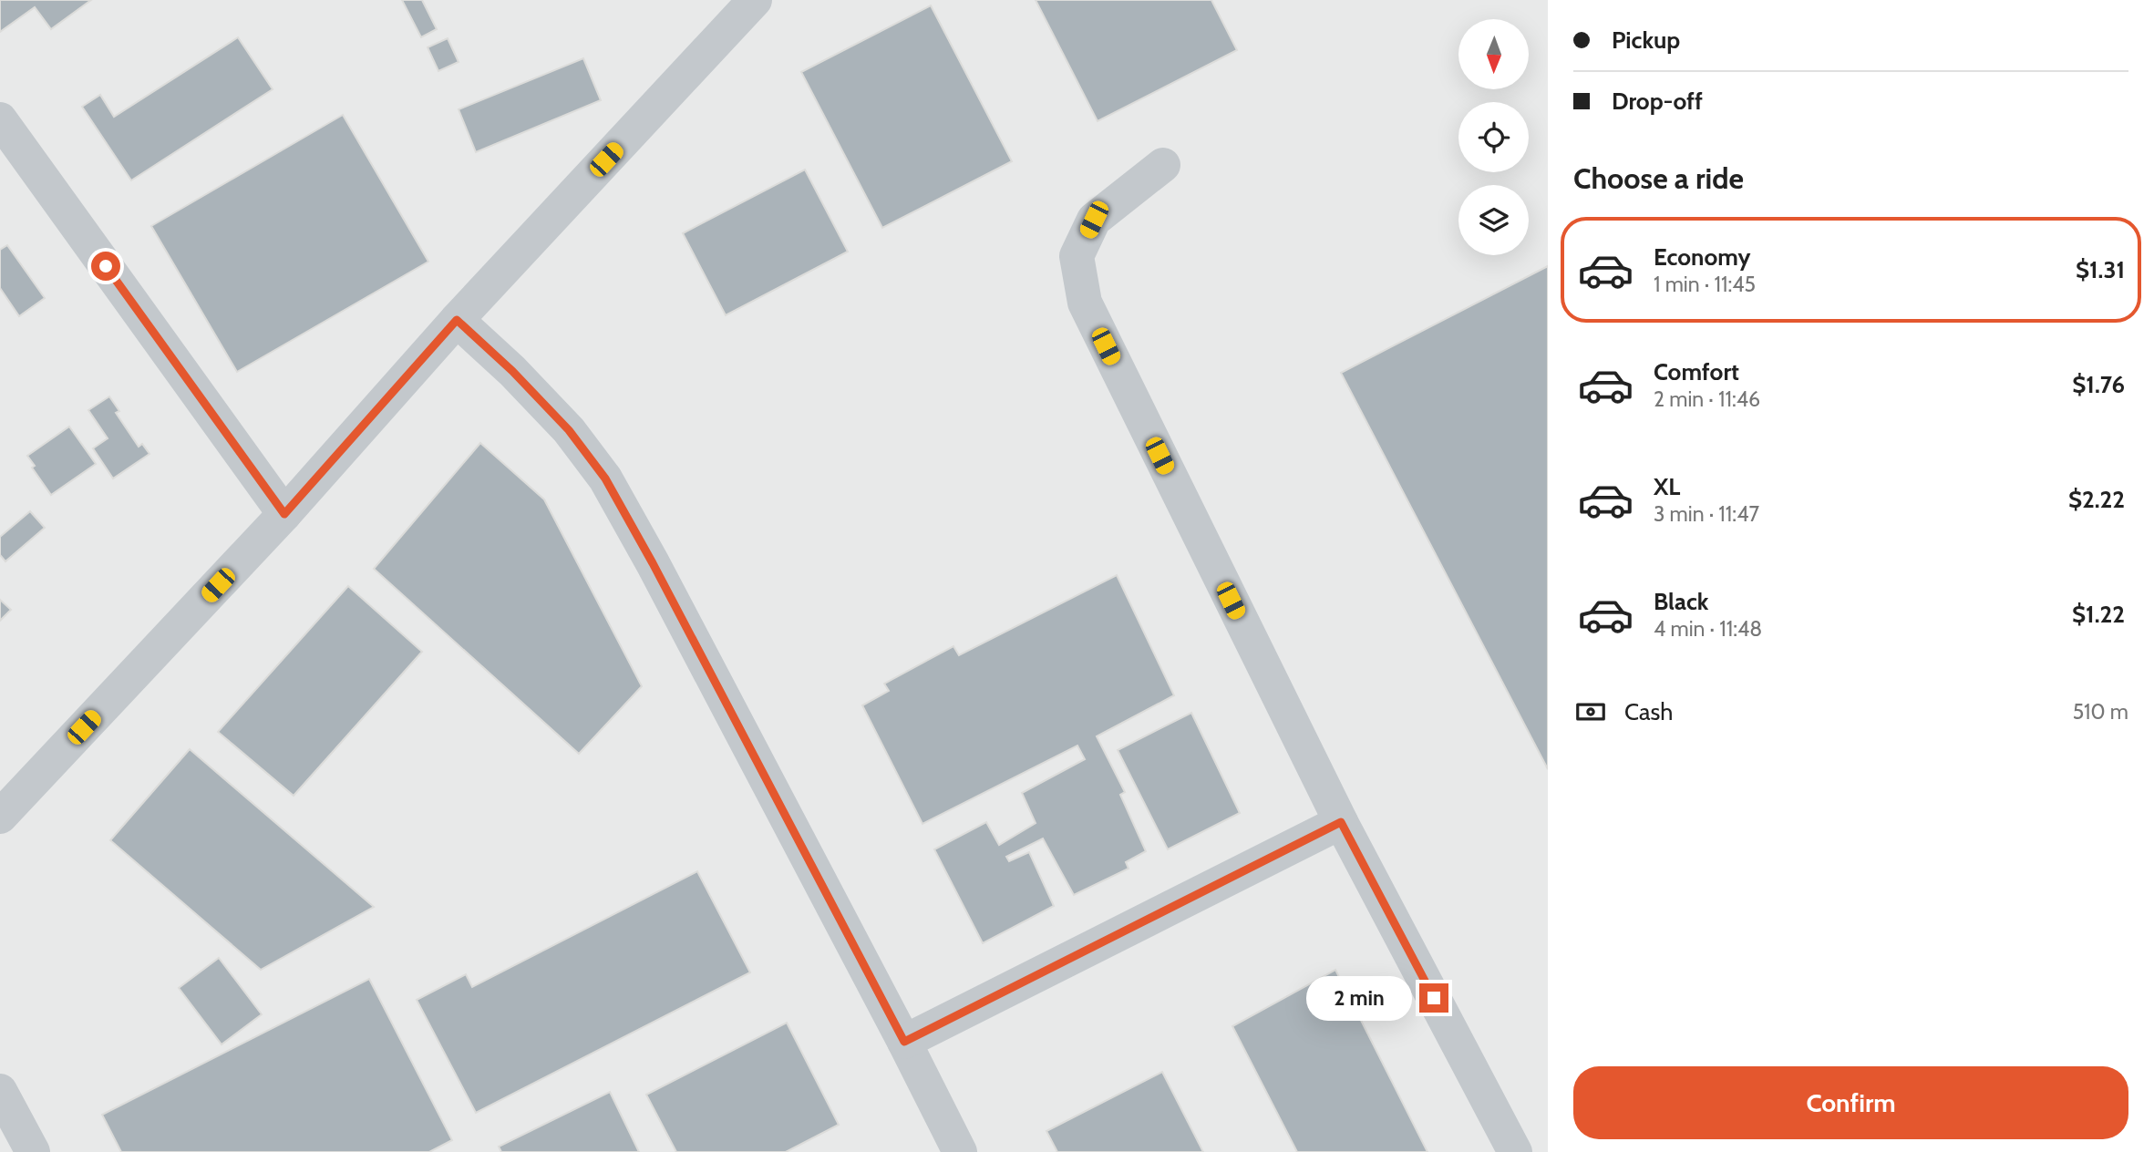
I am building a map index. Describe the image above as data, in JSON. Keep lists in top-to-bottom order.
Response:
{
  "north": "bottom",
  "page": {
    "banner": ["Pickup", "Drop-off"],
    "heading": "Choose a ride",
    "list": [
      {
        "name": "Economy",
        "note": "1 min · 11:45",
        "value": "$1.31"
      },
      {
        "name": "Comfort",
        "note": "2 min · 11:46",
        "value": "$1.76"
      },
      {
        "name": "XL",
        "note": "3 min · 11:47",
        "value": "$2.22"
      },
      {
        "name": "Black",
        "note": "4 min · 11:48",
        "value": "$1.22"
      }
    ],
    "pay": ["Cash", "510 m"],
    "bubble": "2 min",
    "buttons": "Confirm"
  }
}
